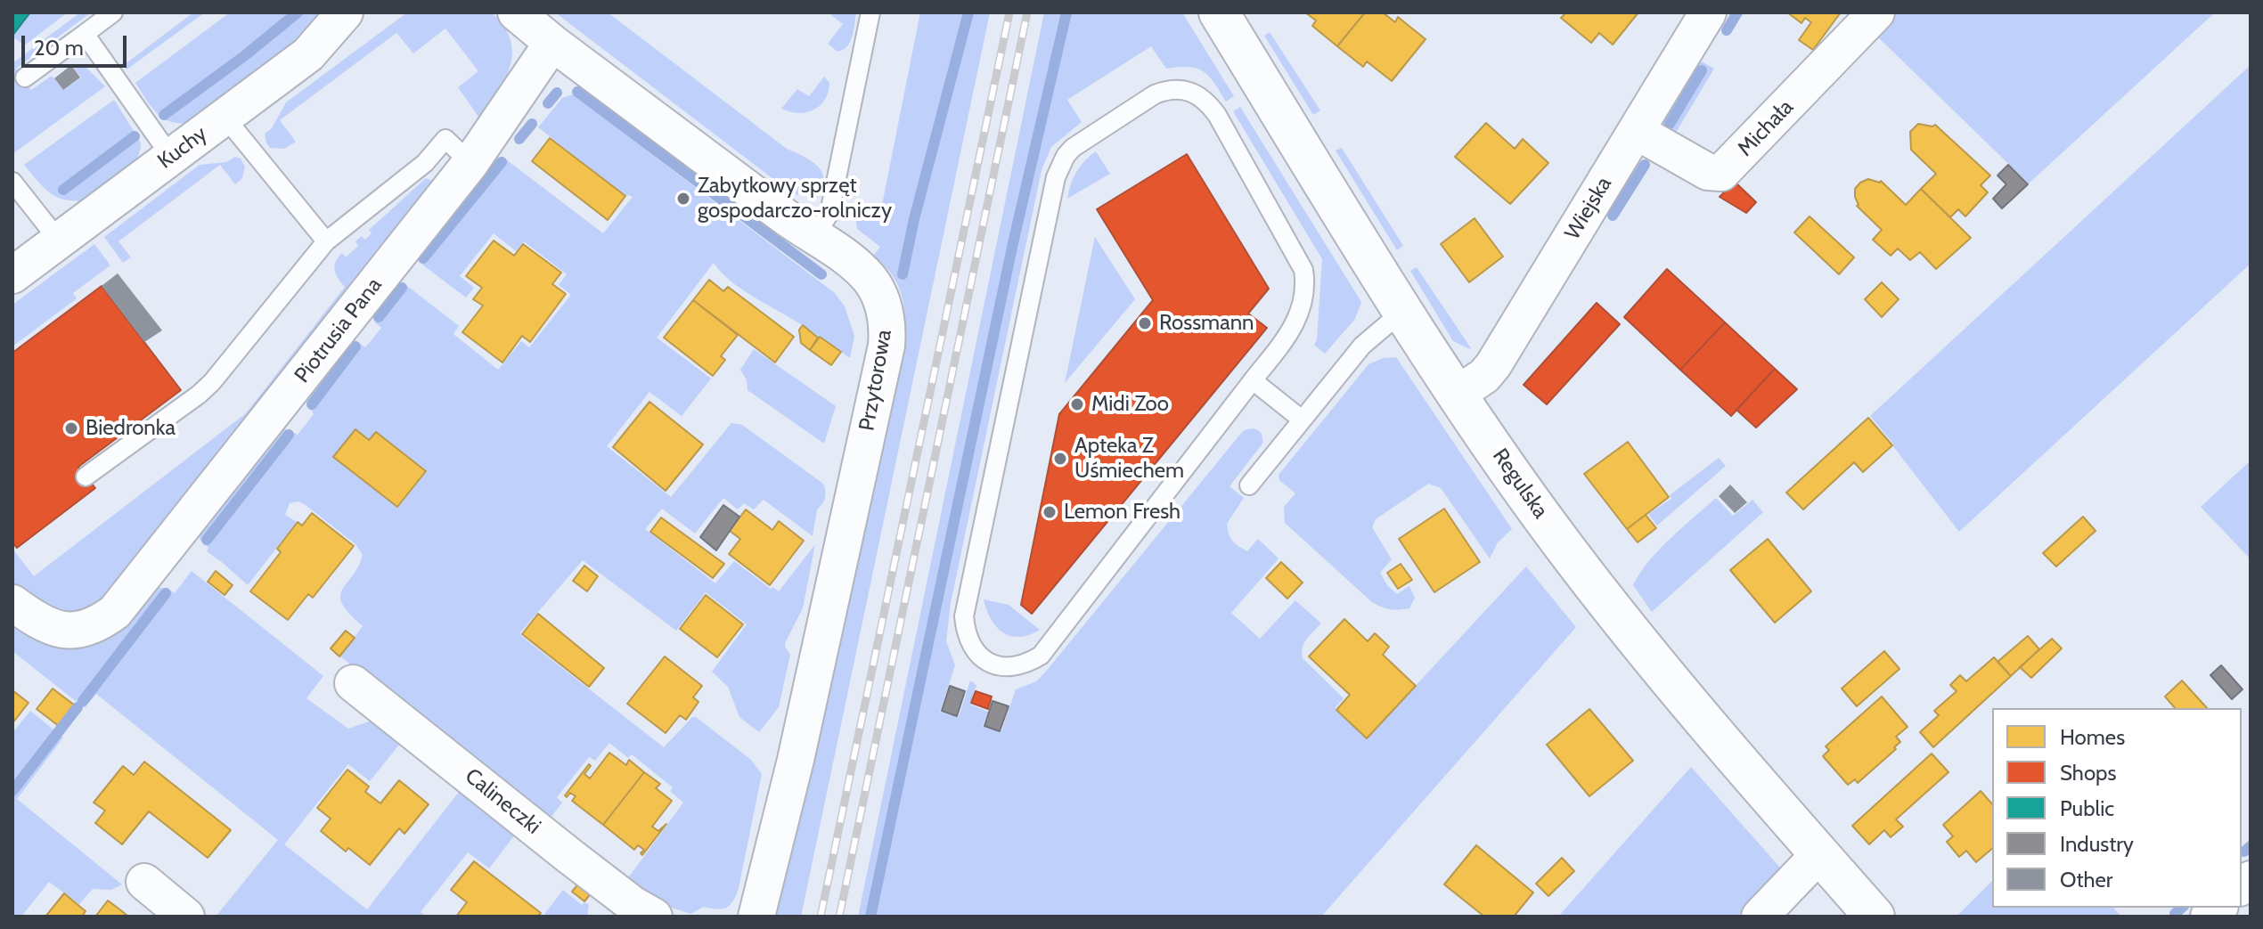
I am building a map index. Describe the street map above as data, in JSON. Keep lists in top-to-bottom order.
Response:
{
  "streets": {
    "street": [
      "Michała",
      "Kuchy",
      "Wiejska",
      "Piotrusia Pana",
      "Przytorowa",
      "Regulska",
      "Calineczki"
    ]
  },
  "crossings": [
    ["Michała", "Wiejska"],
    ["Wiejska", "Regulska"],
    ["Piotrusia Pana", "Przytorowa"]
  ],
  "places": [
    "Zabytkowy sprzęt gospodarczo-rolniczy",
    "Rossmann",
    "Midi Zoo",
    "Biedronka",
    "Apteka Z Uśmiechem",
    "Lemon Fresh"
  ],
  "legend": [
    "Homes",
    "Shops",
    "Public",
    "Industry",
    "Other"
  ],
  "scale_bar": "20 m"
}
